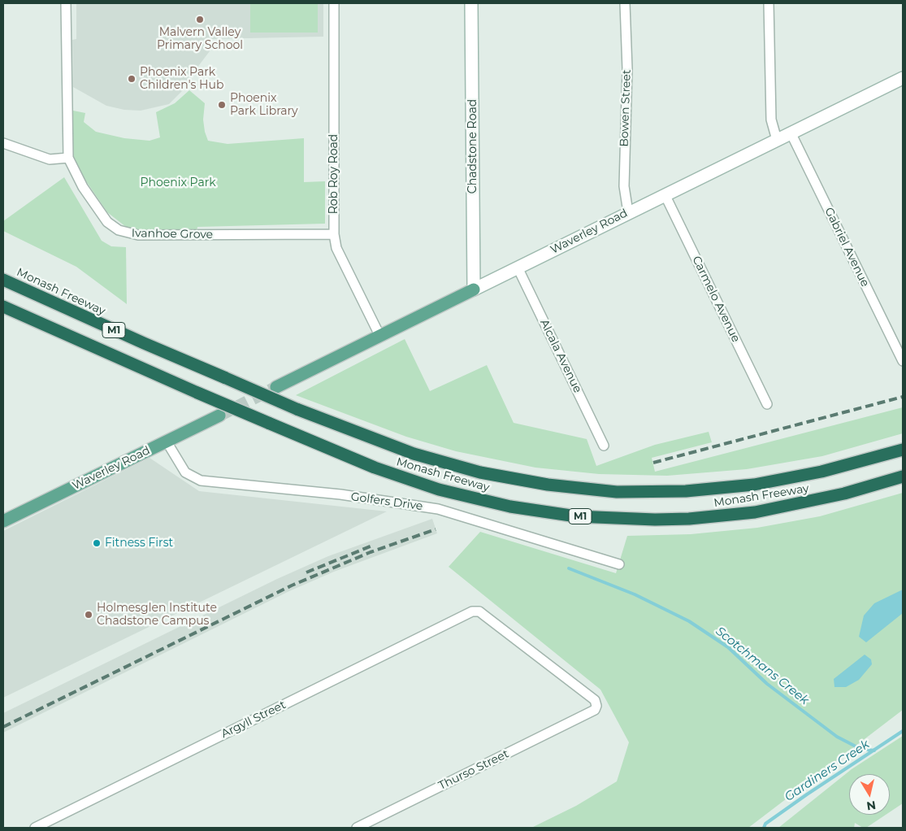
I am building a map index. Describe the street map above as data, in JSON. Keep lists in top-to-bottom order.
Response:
{
  "streets": {
    "highway": ["Monash Freeway", "M1"],
    "main road": ["Chadstone Road", "Waverley Road"],
    "street": [
      "Bowen Street",
      "Rob Roy Road",
      "Ivanhoe Grove",
      "Gabriel Avenue",
      "Carmelo Avenue",
      "Alcala Avenue",
      "Golfers Drive",
      "Argyll Street",
      "Thurso Street"
    ]
  },
  "crossings": [
    ["Bowen Street", "Waverley Road"],
    ["Chadstone Road", "Waverley Road"],
    ["Rob Roy Road", "Waverley Road"],
    ["Rob Roy Road", "Ivanhoe Grove"],
    ["Waverley Road", "Gabriel Avenue"],
    ["Waverley Road", "Carmelo Avenue"],
    ["Waverley Road", "Alcala Avenue"],
    ["Waverley Road", "Golfers Drive"],
    ["Argyll Street", "Thurso Street"]
  ],
  "water": ["Scotchmans Creek", "Gardiners Creek"],
  "parks": ["Phoenix Park"],
  "places": [
    "Malvern Valley Primary School",
    "Phoenix Park Children's Hub",
    "Phoenix Park Library",
    "Fitness First",
    "Holmesglen Institute Chadstone Campus"
  ],
  "north": "bottom"
}
